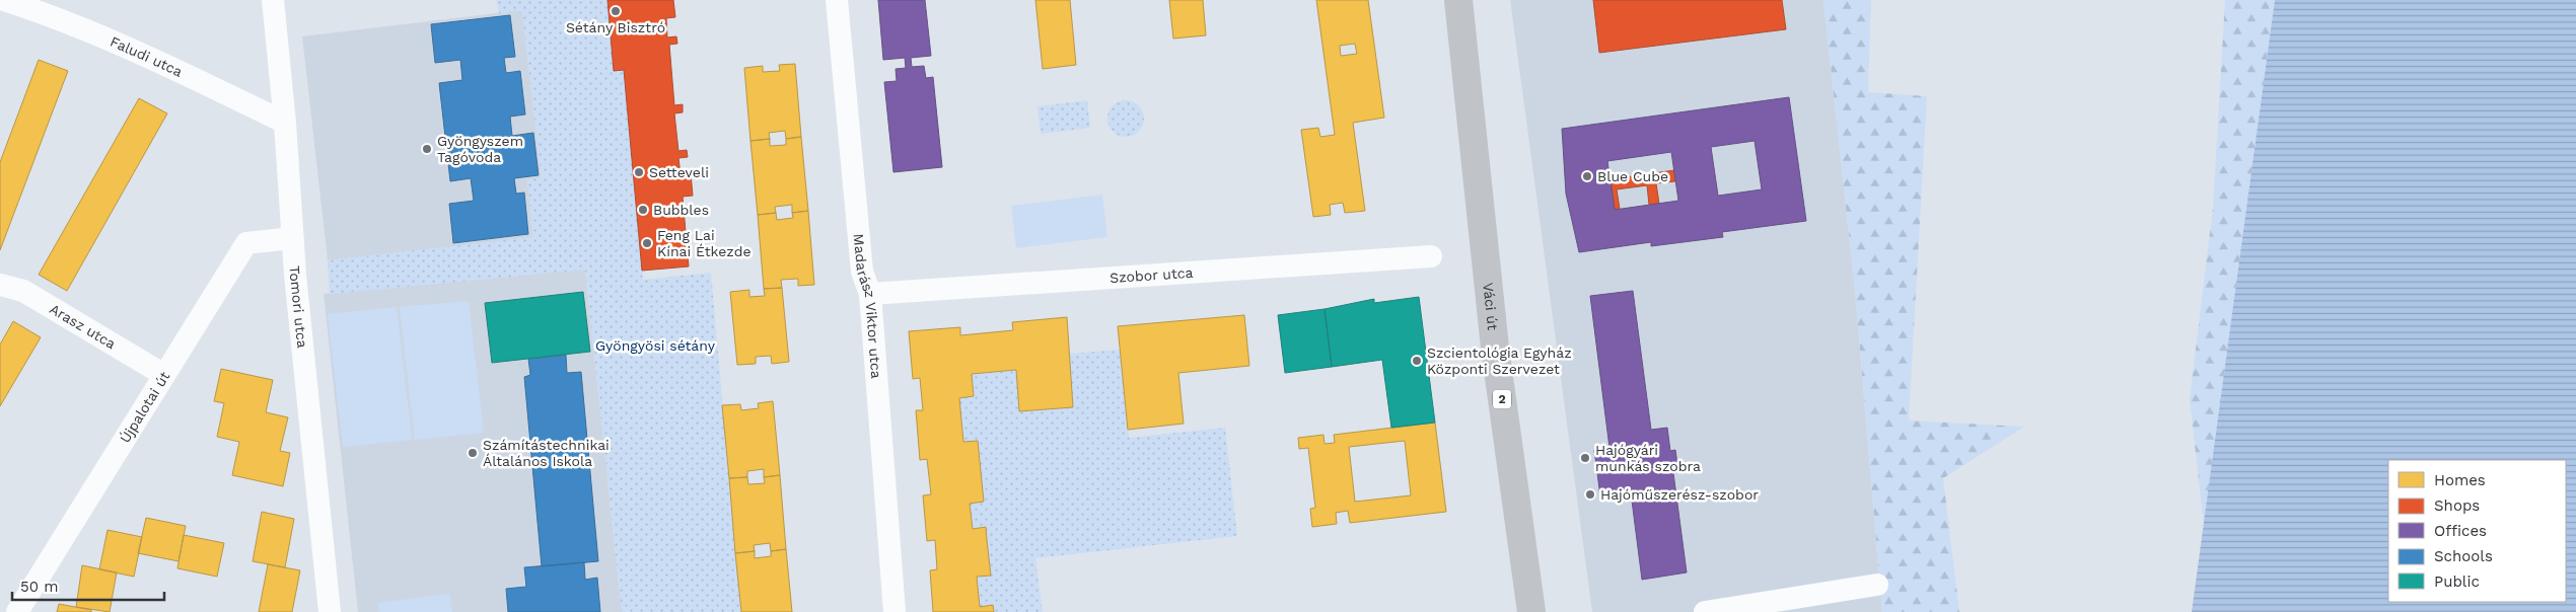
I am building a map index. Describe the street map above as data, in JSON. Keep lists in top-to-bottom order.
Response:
{
  "streets": {
    "main road": ["Váci út", "2"],
    "street": [
      "Faludi utca",
      "Szobor utca",
      "Tomori utca",
      "Madarász Viktor utca",
      "Arasz utca",
      "Újpalotai út"
    ]
  },
  "crossings": [
    ["Faludi utca", "Tomori utca"],
    ["Szobor utca", "Madarász Viktor utca"],
    ["Tomori utca", "Újpalotai út"],
    ["Arasz utca", "Újpalotai út"]
  ],
  "parks": ["Gyöngyösi sétány"],
  "places": [
    "Sétány Bisztró",
    "Gyöngyszem Tagóvoda",
    "Setteveli",
    "Blue Cube",
    "Bubbles",
    "Feng Lai Kínai Étkezde",
    "Szcientológia Egyház Központi Szervezet",
    "Számítástechnikai Általános Iskola",
    "Hajógyári munkás szobra",
    "Hajóműszerész-szobor"
  ],
  "legend": [
    "Homes",
    "Shops",
    "Offices",
    "Schools",
    "Public"
  ],
  "scale_bar": "50 m"
}
